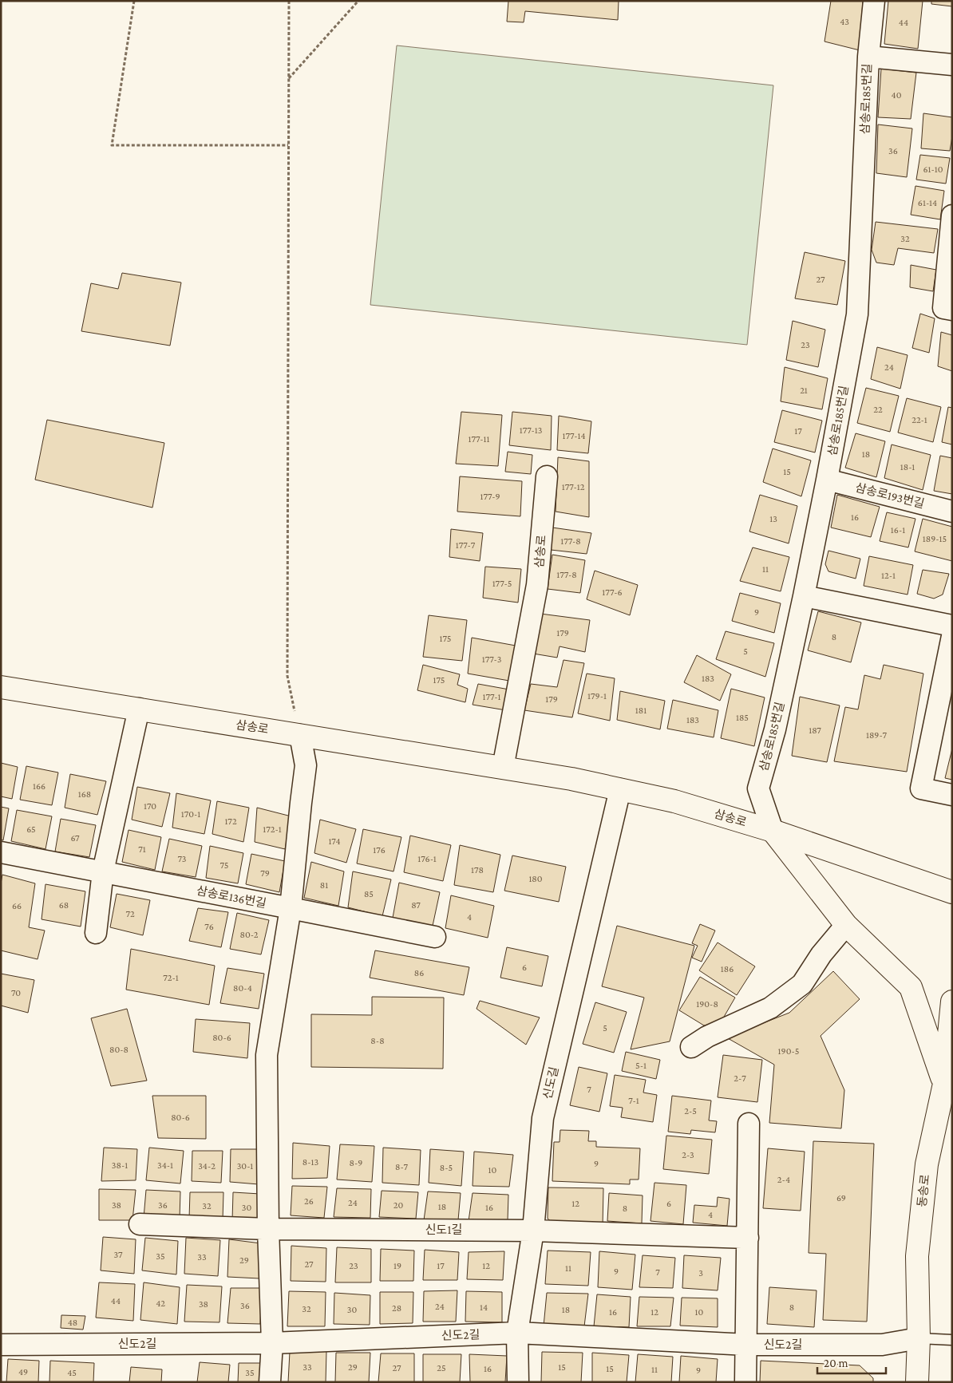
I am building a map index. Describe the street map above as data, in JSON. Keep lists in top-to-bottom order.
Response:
{
  "streets": {
    "main road": ["삼송로", "동송로"],
    "street": [
      "삼송로185번길",
      "삼송로193번길",
      "삼송로136번길",
      "신도길",
      "신도1길",
      "신도2길"
    ]
  },
  "crossings": [
    ["삼송로185번길", "삼송로193번길"],
    ["삼송로185번길", "삼송로"],
    ["삼송로", "신도길"],
    ["신도길", "신도1길"],
    ["신도길", "신도2길"],
    ["동송로", "신도2길"]
  ],
  "house_numbers": [
    "43",
    "44",
    "40",
    "36",
    "61-10",
    "61-14",
    "32",
    "27",
    "23",
    "24",
    "21",
    "22",
    "22-1",
    "177-13",
    "17",
    "177-14",
    "177-11",
    "18",
    "18-1",
    "15",
    "177-12",
    "177-9",
    "16",
    "13",
    "16-1",
    "189-15",
    "177-8",
    "177-7",
    "11",
    "177-8",
    "12-1",
    "177-5",
    "177-6",
    "9",
    "179",
    "8",
    "175",
    "5",
    "177-3",
    "183",
    "175",
    "179-1",
    "177-1",
    "179",
    "181",
    "185",
    "183",
    "187",
    "189-7",
    "166",
    "168",
    "170",
    "170-1",
    "172",
    "65",
    "172-1",
    "67",
    "174",
    "71",
    "176",
    "73",
    "176-1",
    "75",
    "178",
    "79",
    "180",
    "81",
    "85",
    "68",
    "87",
    "66",
    "72",
    "4",
    "76",
    "80-2",
    "6",
    "186",
    "86",
    "72-1",
    "80-4",
    "70",
    "190-8",
    "5",
    "80-6",
    "8-8",
    "80-8",
    "190-5",
    "5-1",
    "2-7",
    "7",
    "7-1",
    "2-5",
    "80-6",
    "2-3",
    "8-13",
    "8-9",
    "9",
    "38-1",
    "34-1",
    "34-2",
    "30-1",
    "8-7",
    "8-5",
    "10",
    "2-4",
    "69",
    "26",
    "24",
    "12",
    "6",
    "38",
    "36",
    "20",
    "32",
    "18",
    "30",
    "16",
    "8",
    "4",
    "37",
    "35",
    "33",
    "29",
    "27",
    "23",
    "19",
    "17",
    "12",
    "11",
    "9",
    "7",
    "3",
    "44",
    "42",
    "38",
    "36",
    "24",
    "14",
    "8",
    "28",
    "32",
    "30",
    "18",
    "16",
    "12",
    "10",
    "48",
    "33",
    "29",
    "15",
    "27",
    "25",
    "16",
    "15",
    "11",
    "9",
    "49",
    "45",
    "35"
  ],
  "scale_bar": "20 m"
}
